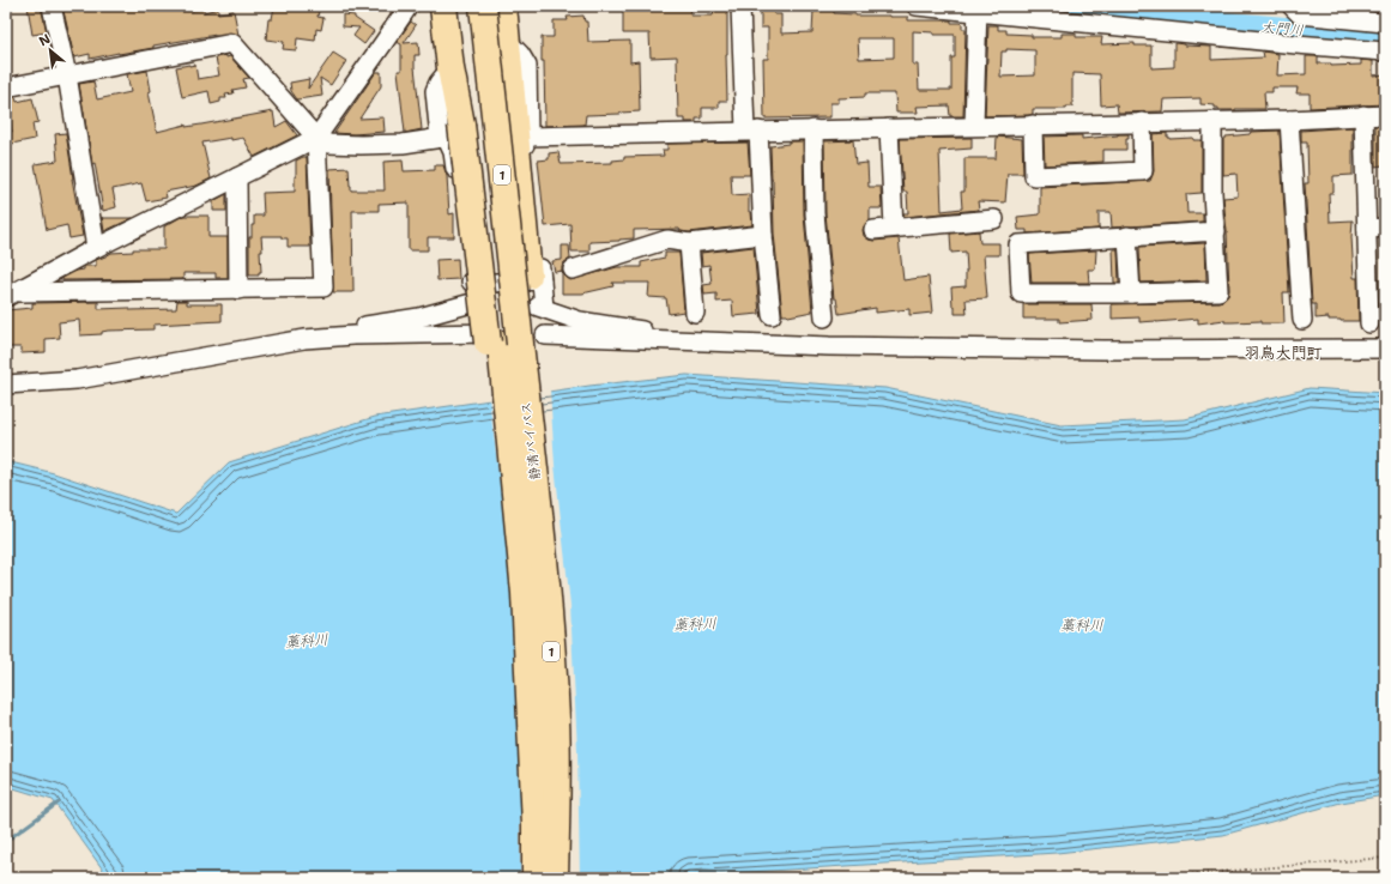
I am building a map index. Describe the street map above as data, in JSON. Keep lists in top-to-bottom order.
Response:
{
  "streets": {
    "highway": ["1", "静清バイパス"]
  },
  "crossings": [
    ["1", "静清バイパス"]
  ],
  "districts": ["羽鳥大門町"],
  "water": ["大門川", "藁科川"],
  "north": "top left"
}
